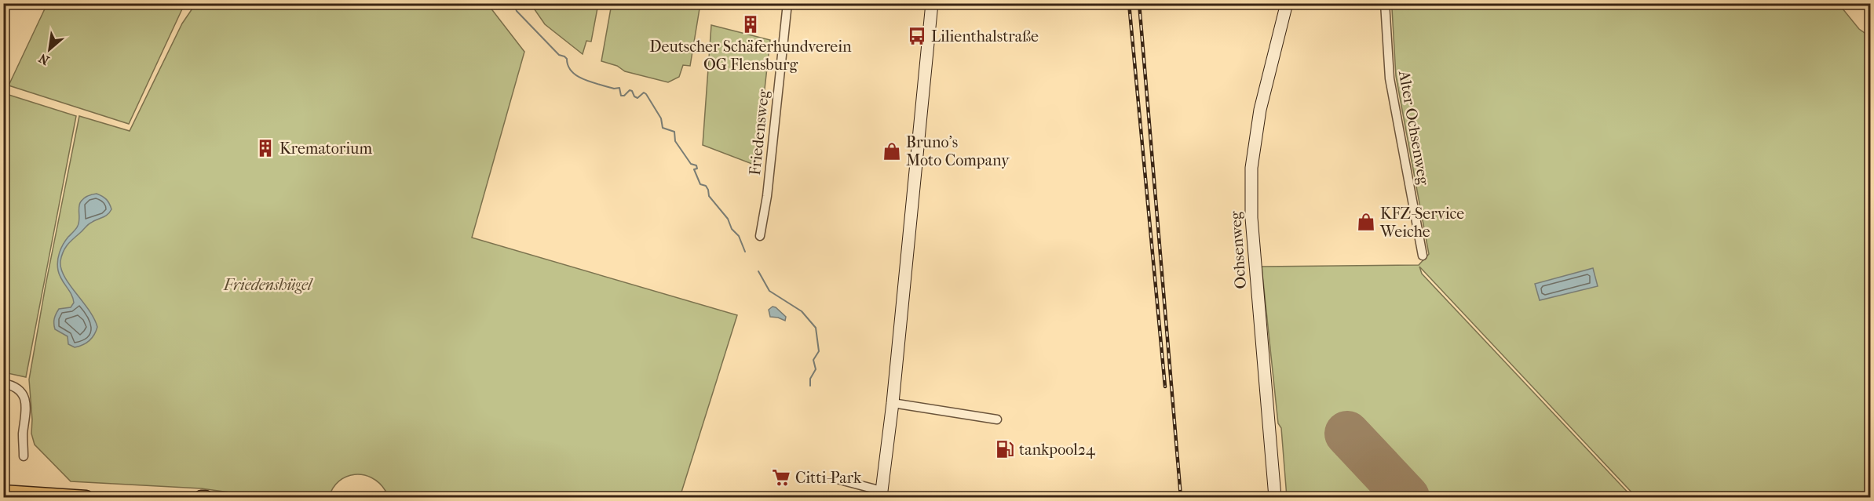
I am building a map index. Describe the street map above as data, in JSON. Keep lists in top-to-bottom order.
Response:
{
  "streets": {
    "main road": ["Ochsenweg"],
    "street": ["Alter Ochsenweg", "Friedensweg"]
  },
  "parks": ["Friedenshügel"],
  "places": {
    "building": ["Deutscher Schäferhundverein OG Flensburg", "Krematorium"],
    "bus stop": ["Lilienthalstraße"],
    "shop": ["Bruno's Moto Company", "KFZ-Service Weiche"],
    "fuel station": ["tankpool24"],
    "supermarket": ["Citti-Park"]
  },
  "north": "bottom left"
}
